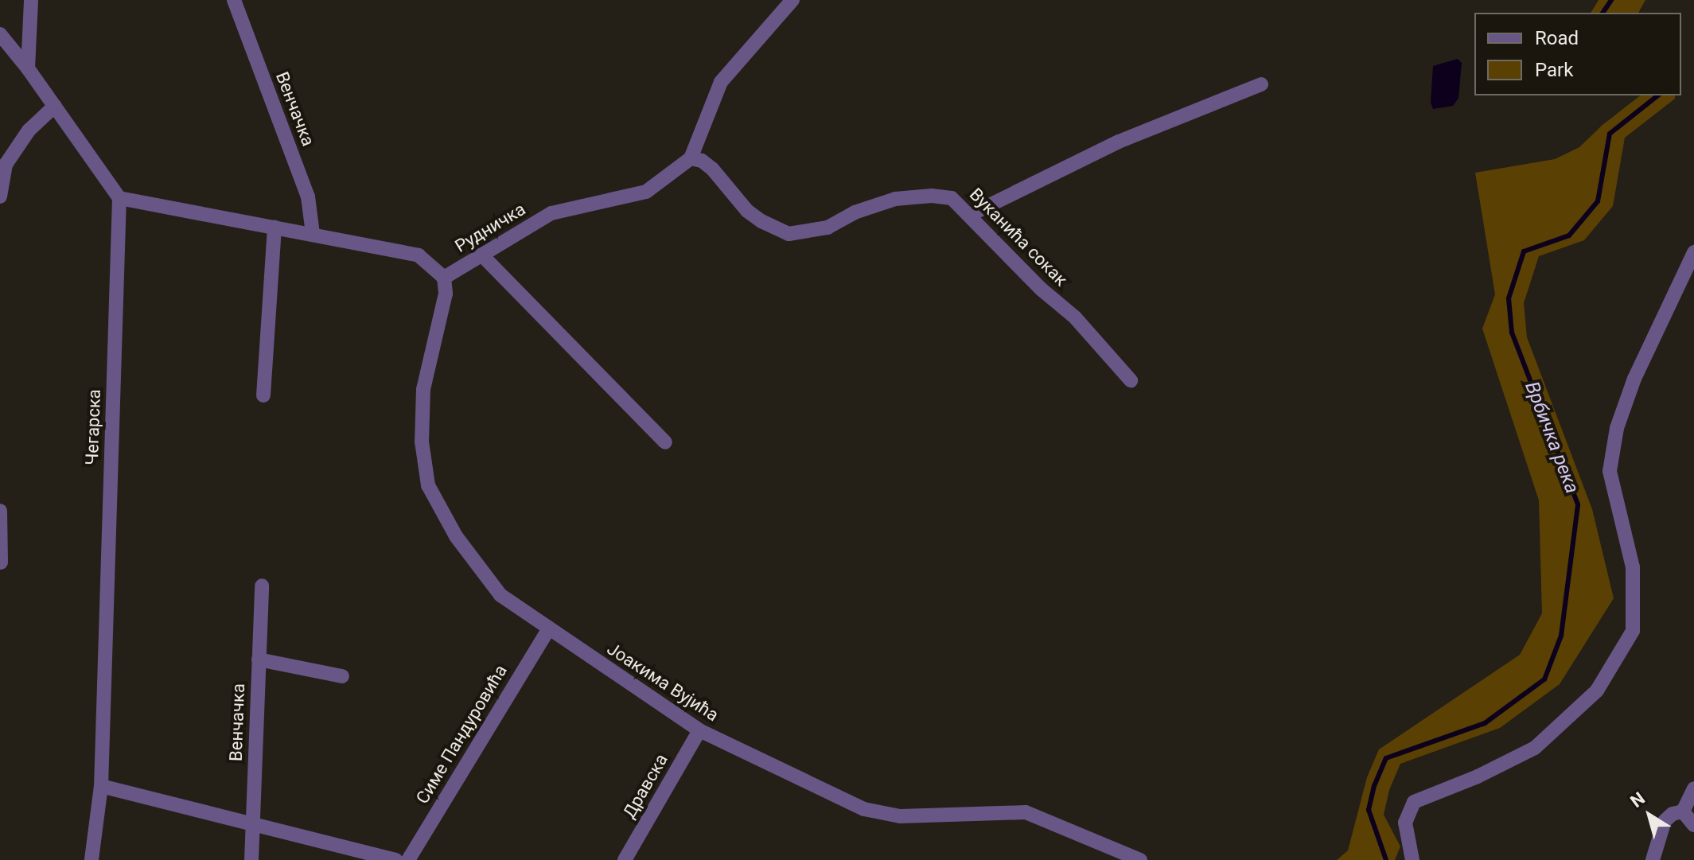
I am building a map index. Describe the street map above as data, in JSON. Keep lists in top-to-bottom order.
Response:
{
  "streets": {
    "street": [
      "Венчачка",
      "Рудничка",
      "Вуканића сокак",
      "Чегарска",
      "Јоакима Вујића",
      "Симе Пандуровића",
      "Дравска"
    ]
  },
  "crossings": [
    ["Рудничка", "Вуканића сокак"],
    ["Рудничка", "Јоакима Вујића"],
    ["Јоакима Вујића", "Симе Пандуровића"],
    ["Јоакима Вујића", "Дравска"]
  ],
  "water": ["Врбичка река"],
  "legend": ["Road", "Park"],
  "north": "top left"
}
